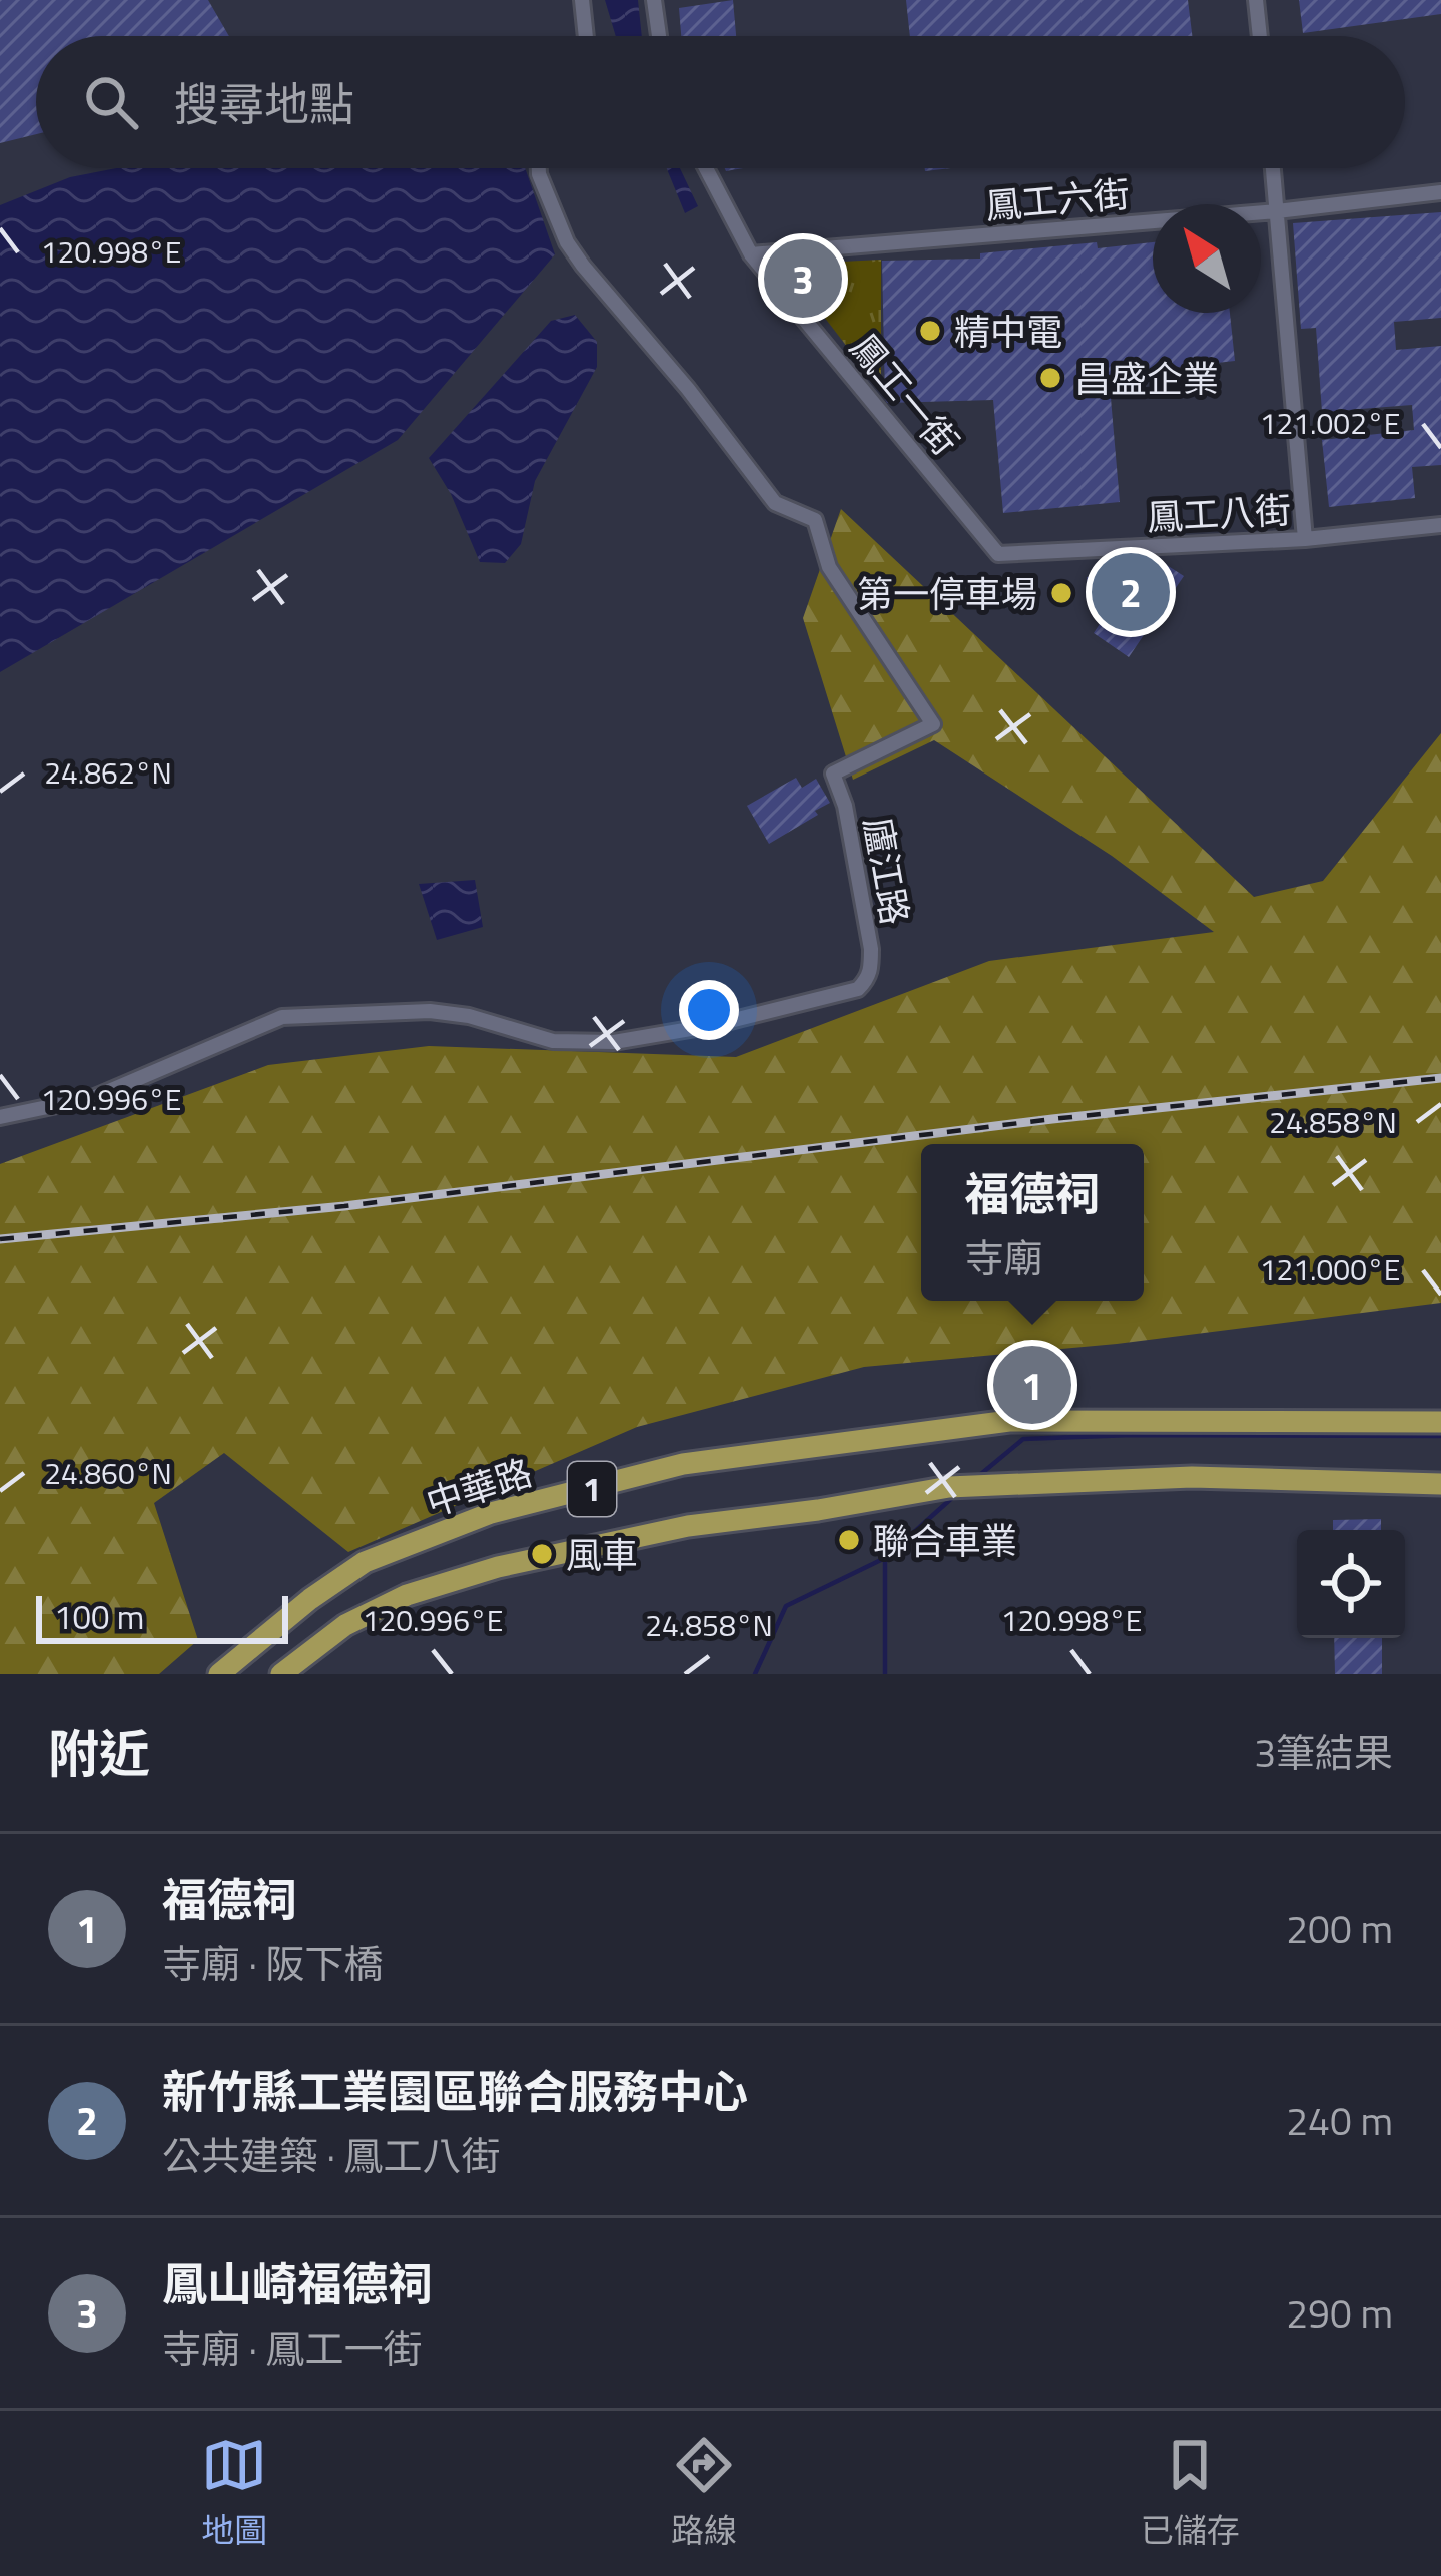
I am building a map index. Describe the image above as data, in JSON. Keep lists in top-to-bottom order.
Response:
{
  "streets": {
    "main road": ["中華路", "1"],
    "street": [
      "鳳工六街",
      "鳳工一街",
      "鳳工八街",
      "廬江路"
    ]
  },
  "crossings": [
    ["鳳工六街", "鳳工一街"],
    ["鳳工一街", "鳳工八街"]
  ],
  "places": [
    "精中電",
    "昌盛企業",
    "第一停車場",
    "聯合車業",
    "風車"
  ],
  "scale_bar": "100 m",
  "north": "top left",
  "page": {
    "search": "搜尋地點",
    "pins": ["3", "2", "1"],
    "popup": ["福德祠", "寺廟"],
    "scale": "100 m",
    "heading": ["附近", "3筆結果"],
    "list": [
      {
        "mark": "1",
        "name": "福德祠",
        "note": "寺廟 · 阪下橋",
        "value": "200 m"
      },
      {
        "mark": "2",
        "name": "新竹縣工業園區聯合服務中心",
        "note": "公共建築 · 鳳工八街",
        "value": "240 m"
      },
      {
        "mark": "3",
        "name": "鳳山崎福德祠",
        "note": "寺廟 · 鳳工一街",
        "value": "290 m"
      }
    ],
    "nav": ["地圖", "路線", "已儲存"]
  },
  "coordinates": [
    "120.998°E",
    "121.002°E",
    "24.862°N",
    "120.996°E",
    "24.858°N",
    "121.000°E",
    "24.860°N"
  ]
}
